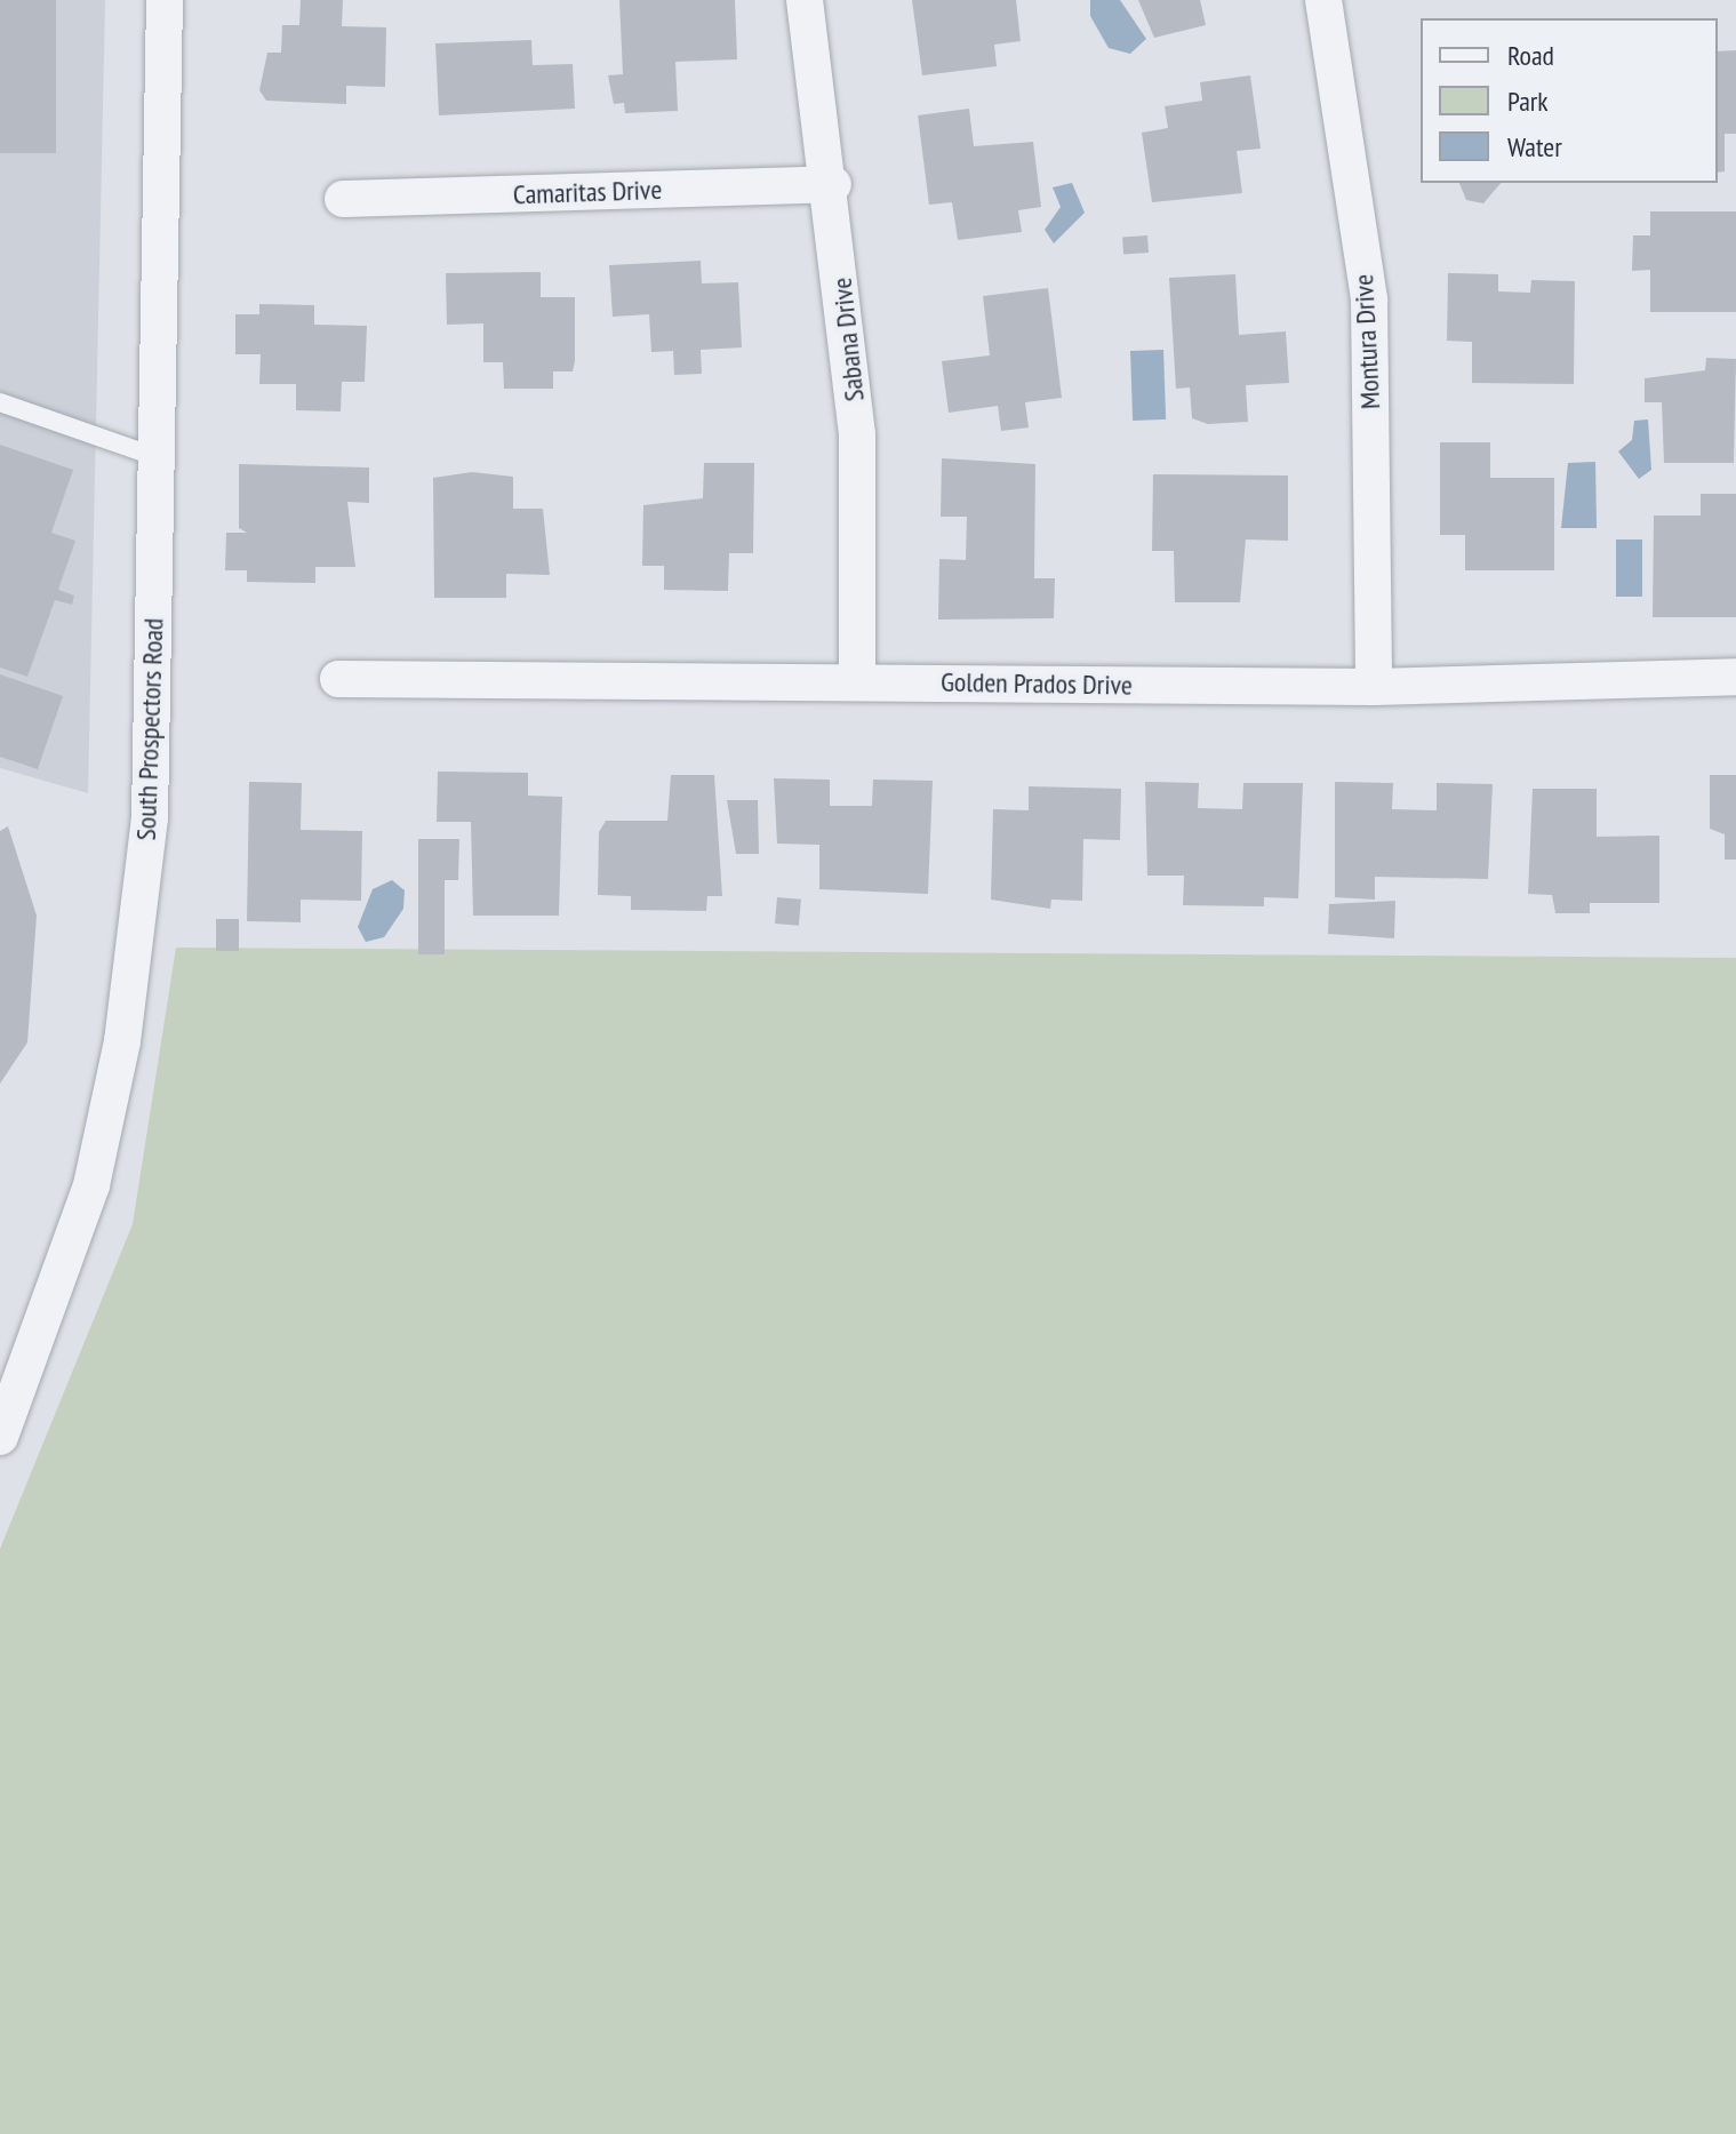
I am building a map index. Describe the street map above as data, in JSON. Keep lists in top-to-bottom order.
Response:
{
  "streets": {
    "street": [
      "Camaritas Drive",
      "Sabana Drive",
      "Montura Drive",
      "Golden Prados Drive",
      "South Prospectors Road"
    ]
  },
  "crossings": [
    ["Camaritas Drive", "Sabana Drive"],
    ["Sabana Drive", "Golden Prados Drive"],
    ["Montura Drive", "Golden Prados Drive"]
  ],
  "legend": ["Road", "Park", "Water"]
}
